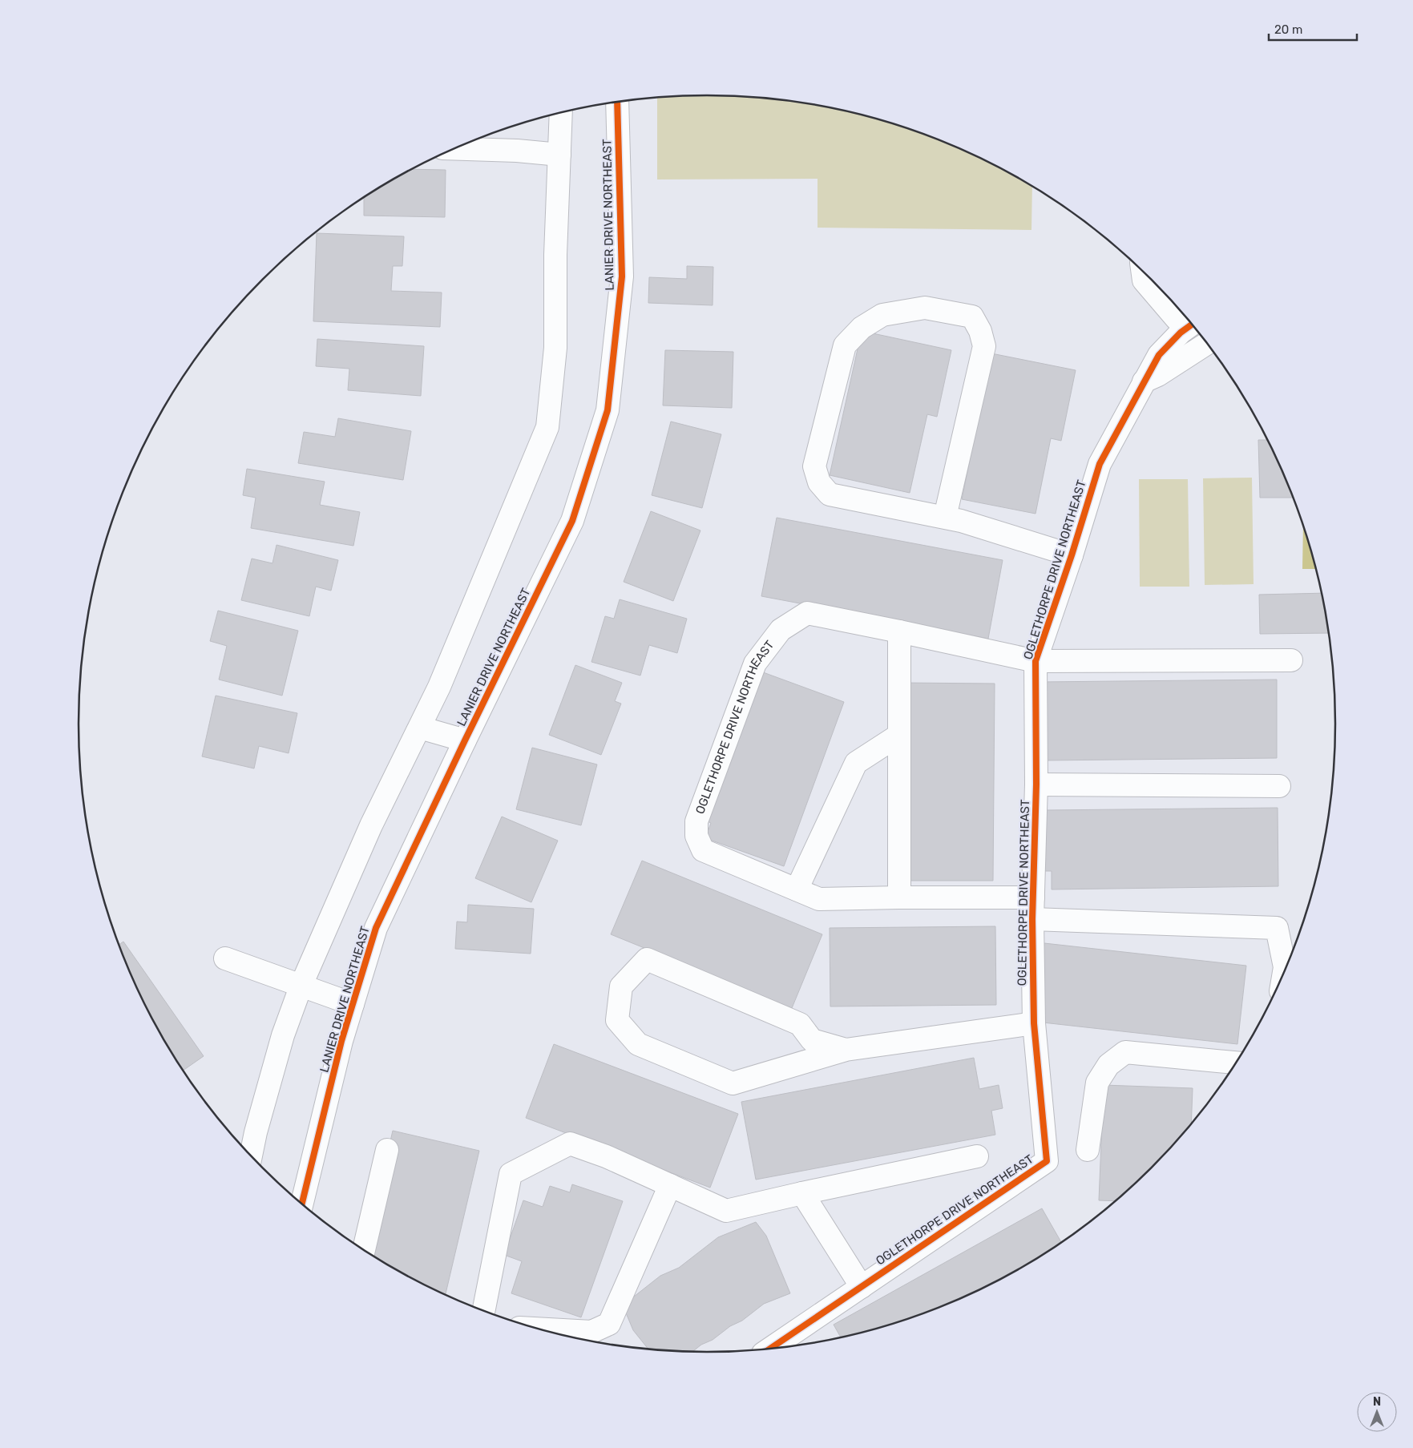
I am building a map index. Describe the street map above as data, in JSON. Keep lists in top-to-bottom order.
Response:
{
  "streets": {
    "street": ["LANIER DRIVE NORTHEAST", "OGLETHORPE DRIVE NORTHEAST"]
  },
  "scale_bar": "20 m",
  "north": "top"
}
